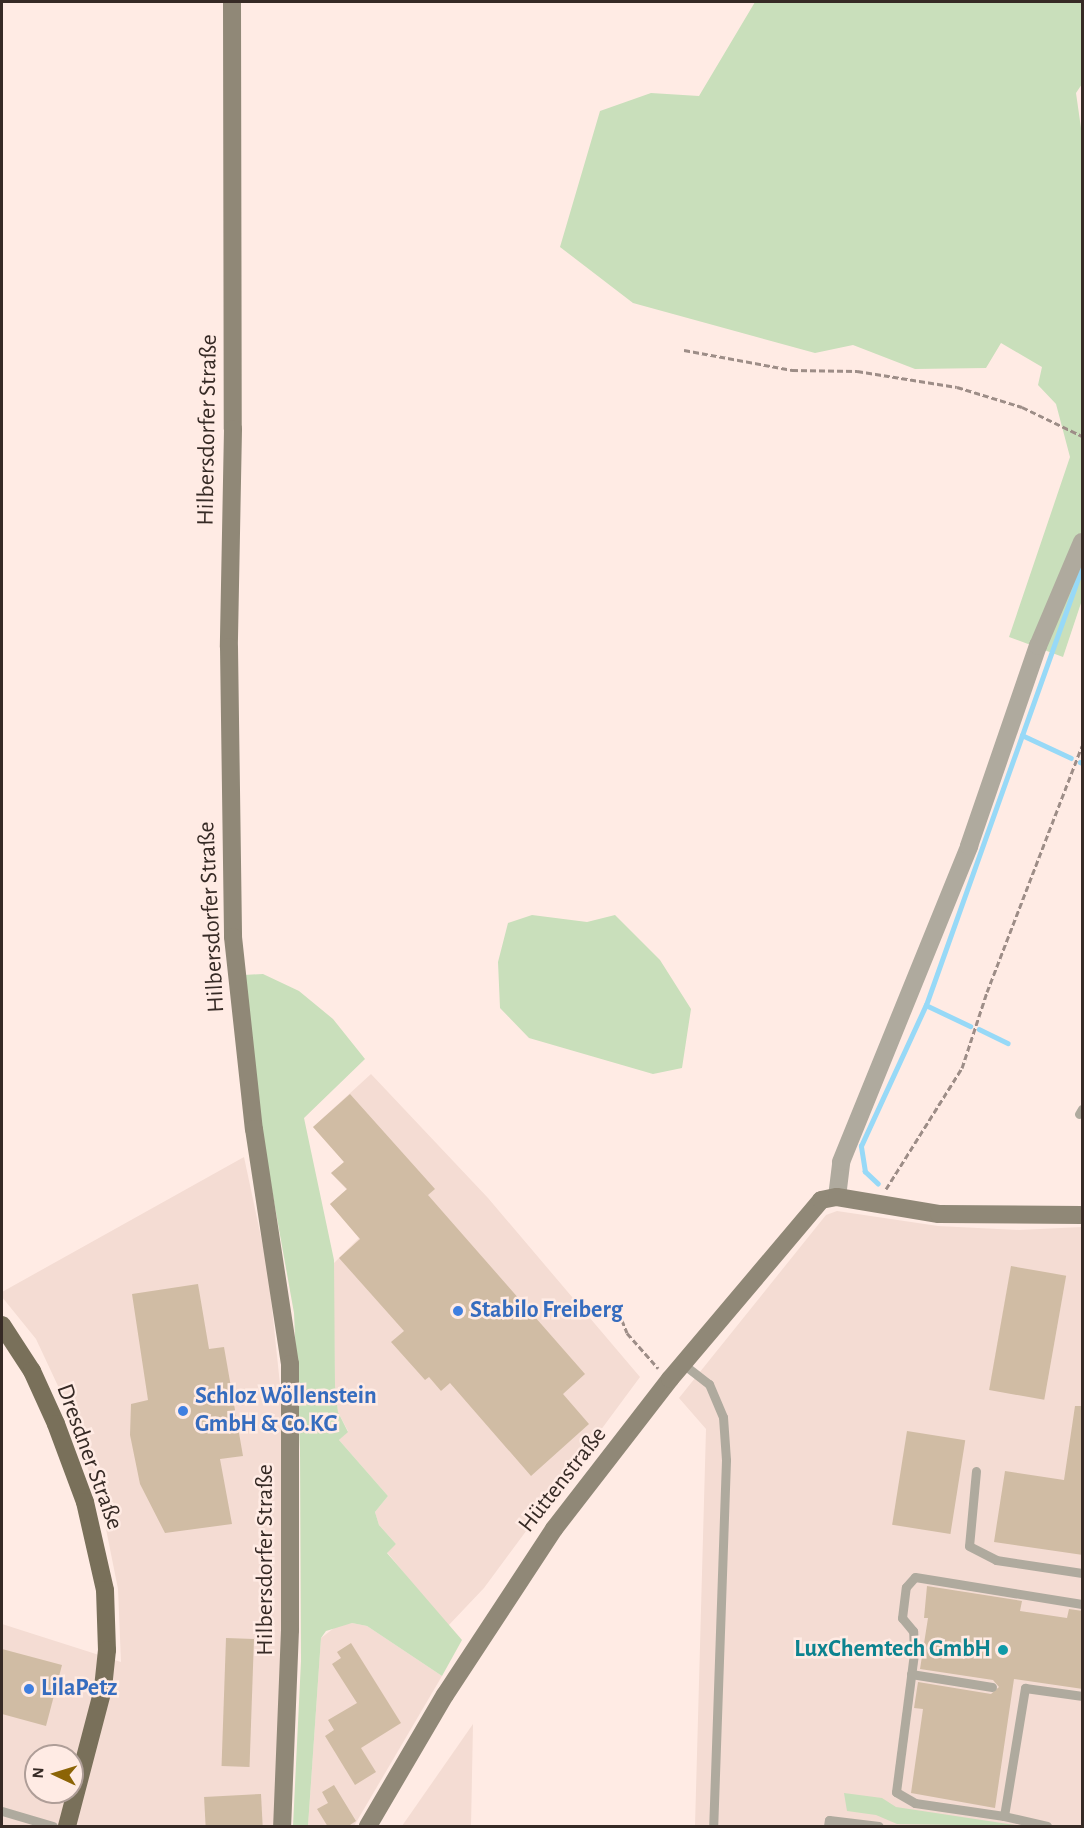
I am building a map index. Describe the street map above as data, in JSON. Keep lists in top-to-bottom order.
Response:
{
  "streets": {
    "main road": ["Hilbersdorfer Straße", "Dresdner Straße", "Hüttenstraße"]
  },
  "places": [
    "Stabilo Freiberg",
    "Schloz Wöllenstein GmbH & Co.KG",
    "LuxChemtech GmbH",
    "LilaPetz"
  ],
  "north": "left"
}
